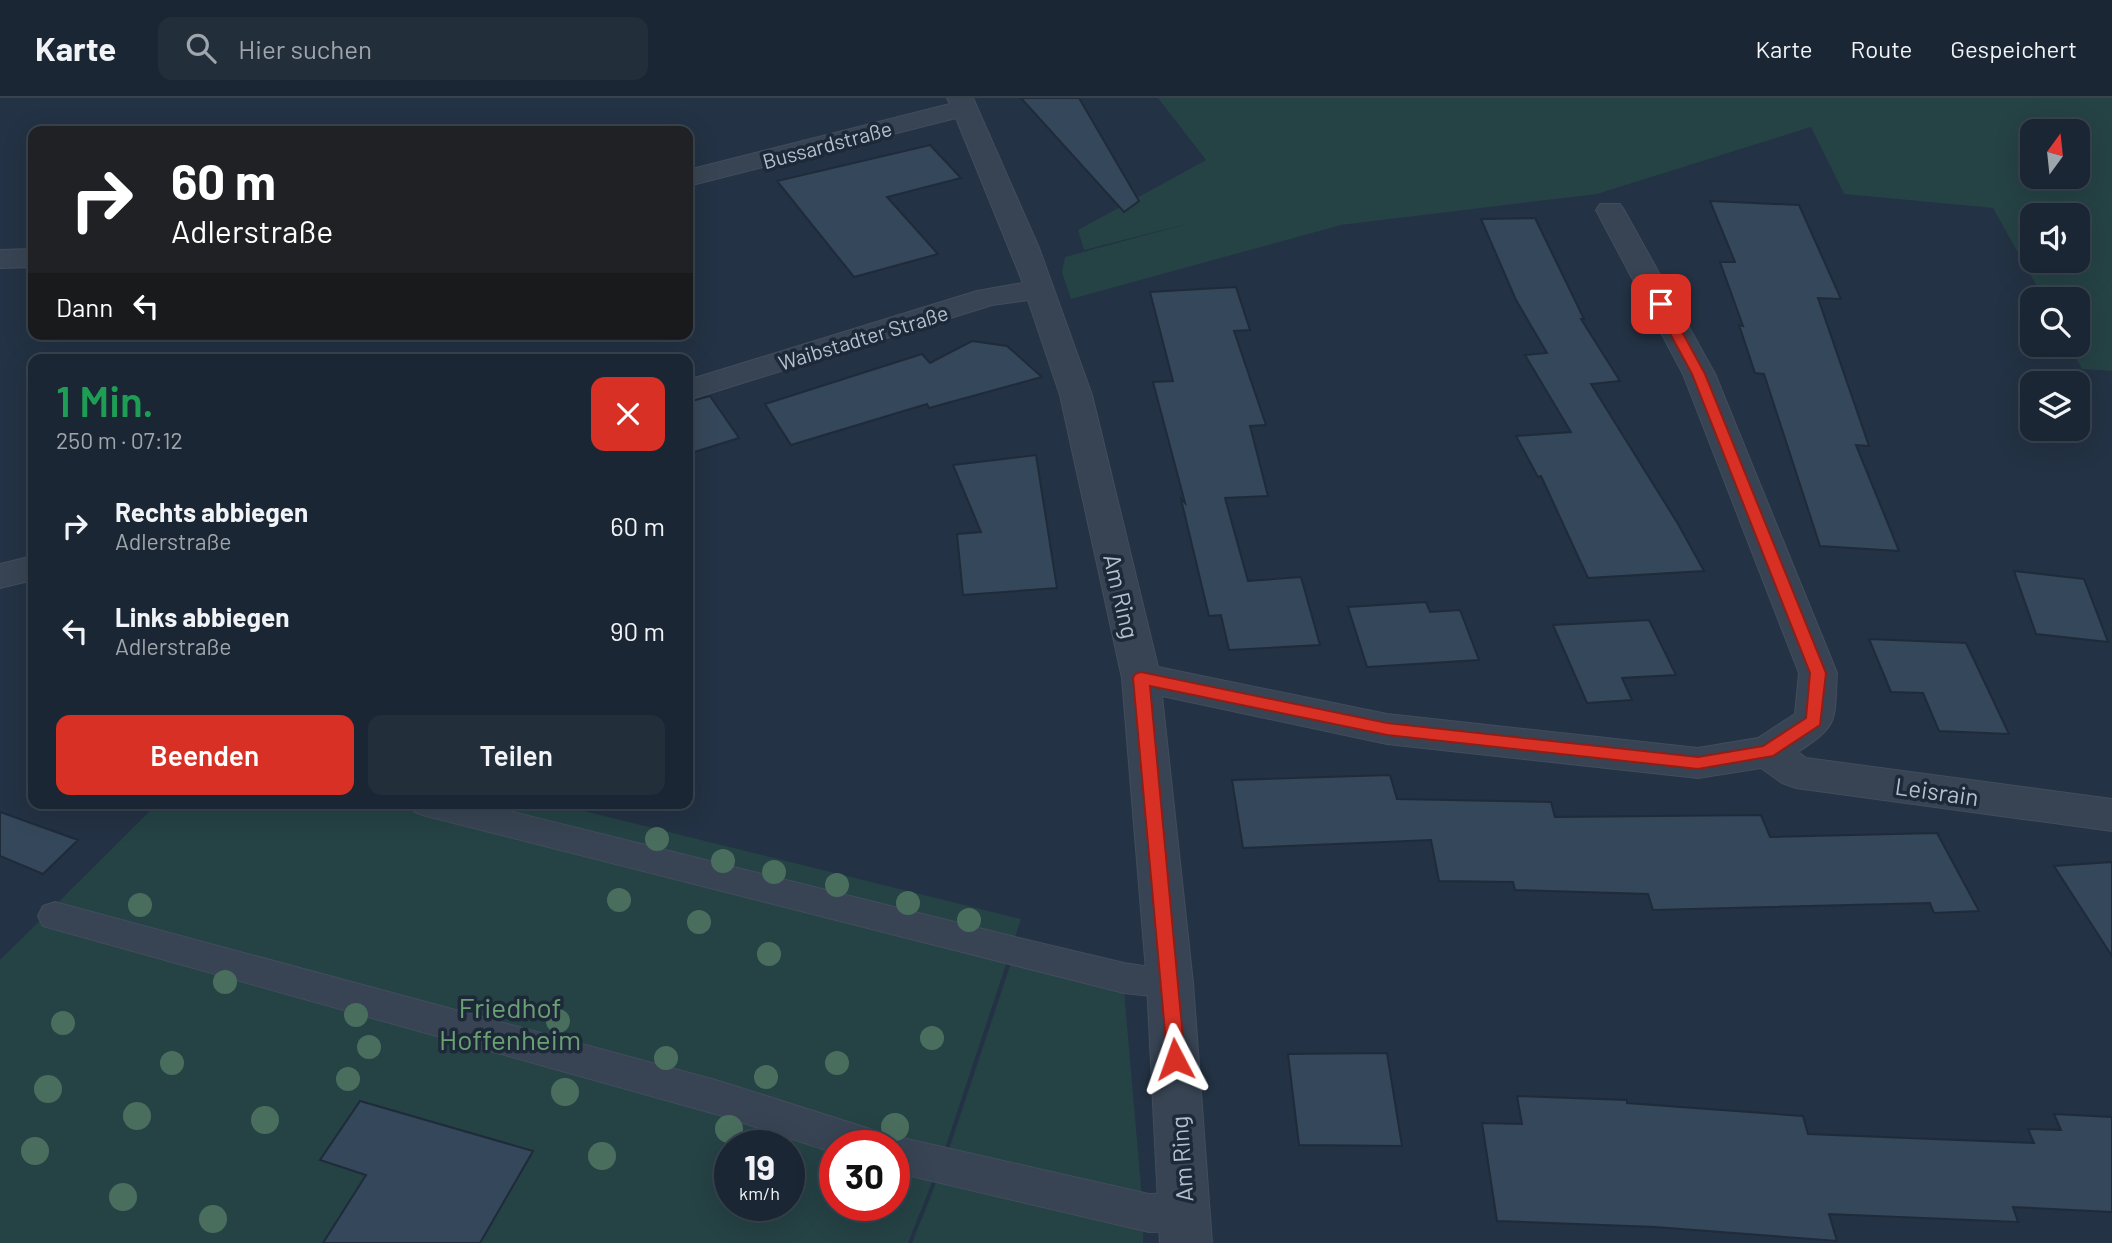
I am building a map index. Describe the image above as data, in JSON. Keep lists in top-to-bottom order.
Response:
{
  "streets": {
    "street": [
      "Bussardstraße",
      "Waibstadter Straße",
      "Am Ring",
      "Leisrain"
    ]
  },
  "crossings": [
    ["Bussardstraße", "Am Ring"],
    ["Waibstadter Straße", "Am Ring"]
  ],
  "parks": ["Friedhof Hoffenheim"],
  "north": "top",
  "page": {
    "header": "Karte",
    "search": "Hier suchen",
    "nav": ["Karte", "Route", "Gespeichert"],
    "turn": ["60 m", "Adlerstraße"],
    "then": "Dann",
    "heading": ["1 Min.", "250 m · 07:12"],
    "list": [
      {
        "name": "Rechts abbiegen",
        "note": "Adlerstraße",
        "value": "60 m"
      },
      {
        "name": "Links abbiegen",
        "note": "Adlerstraße",
        "value": "90 m"
      }
    ],
    "buttons": ["Beenden", "Teilen"],
    "speed": "19 km/h",
    "limit": "30"
  }
}
